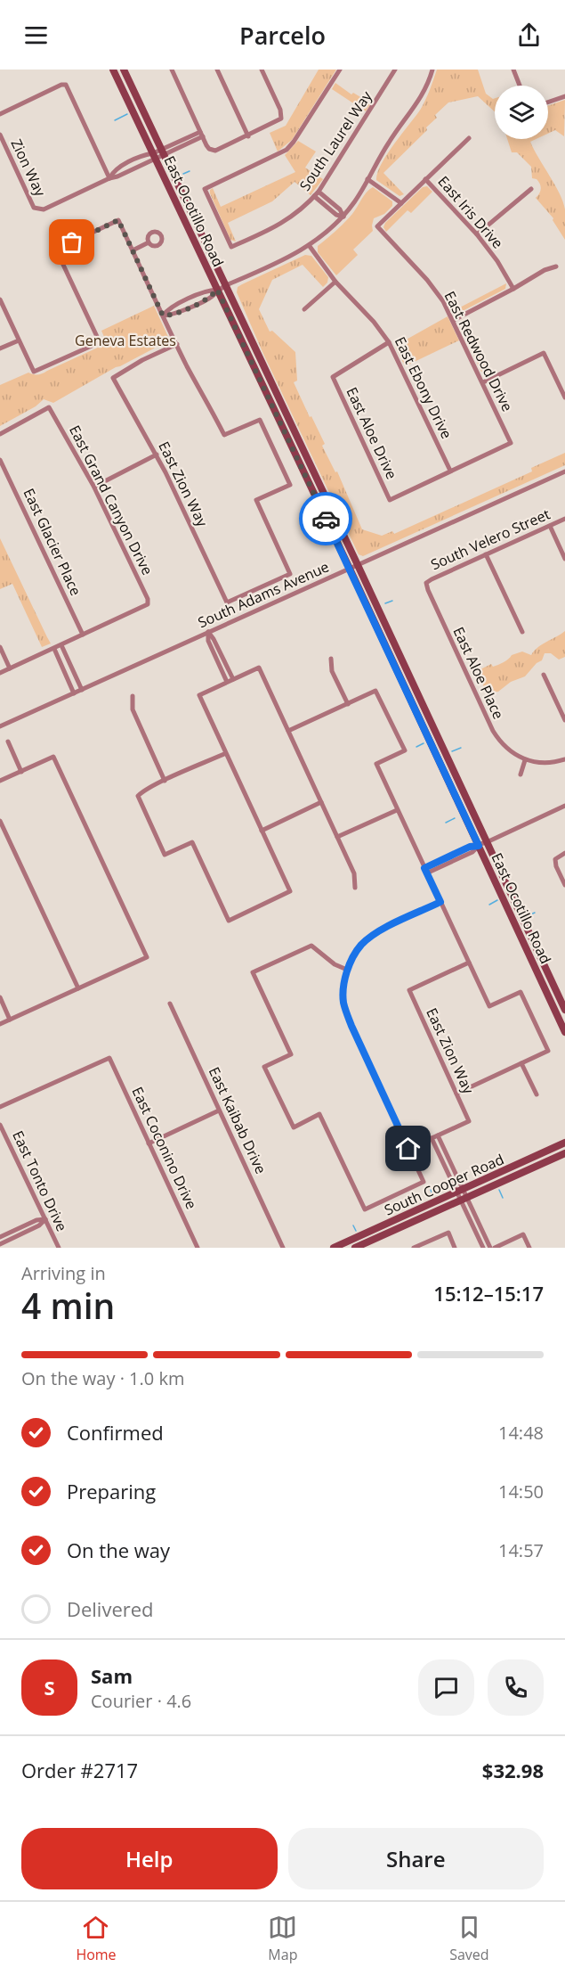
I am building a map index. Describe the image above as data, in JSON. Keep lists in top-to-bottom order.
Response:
{
  "streets": {
    "main road": ["East Ocotillo Road", "South Cooper Road"],
    "street": [
      "South Laurel Way",
      "Zion Way",
      "East Iris Drive",
      "East Redwood Drive",
      "East Ebony Drive",
      "East Aloe Drive",
      "East Zion Way",
      "East Grand Canyon Drive",
      "South Velero Street",
      "East Glacier Place",
      "South Adams Avenue",
      "East Aloe Place",
      "East Kaibab Drive",
      "East Coconino Drive",
      "East Tonto Drive"
    ]
  },
  "crossings": [
    ["East Ocotillo Road", "South Adams Avenue"],
    ["East Redwood Drive", "East Ebony Drive"],
    ["East Redwood Drive", "East Aloe Drive"],
    ["East Ebony Drive", "East Aloe Drive"],
    ["East Grand Canyon Drive", "East Glacier Place"],
    ["South Velero Street", "East Aloe Place"]
  ],
  "parks": ["Geneva Estates"],
  "page": {
    "header": "Parcelo",
    "heading": ["4 min", "Arriving in", "15:12–15:17"],
    "panel": [
      "Sam",
      "Courier · 4.6",
      "Order #2717",
      "$32.98"
    ],
    "bar": "On the way · 1.0 km",
    "list": [
      ["Confirmed", "14:48"],
      ["Preparing", "14:50"],
      ["On the way", "14:57"],
      "Delivered"
    ],
    "round": "S",
    "buttons": ["Help", "Share"],
    "tabs": ["Home", "Map", "Saved"]
  }
}
